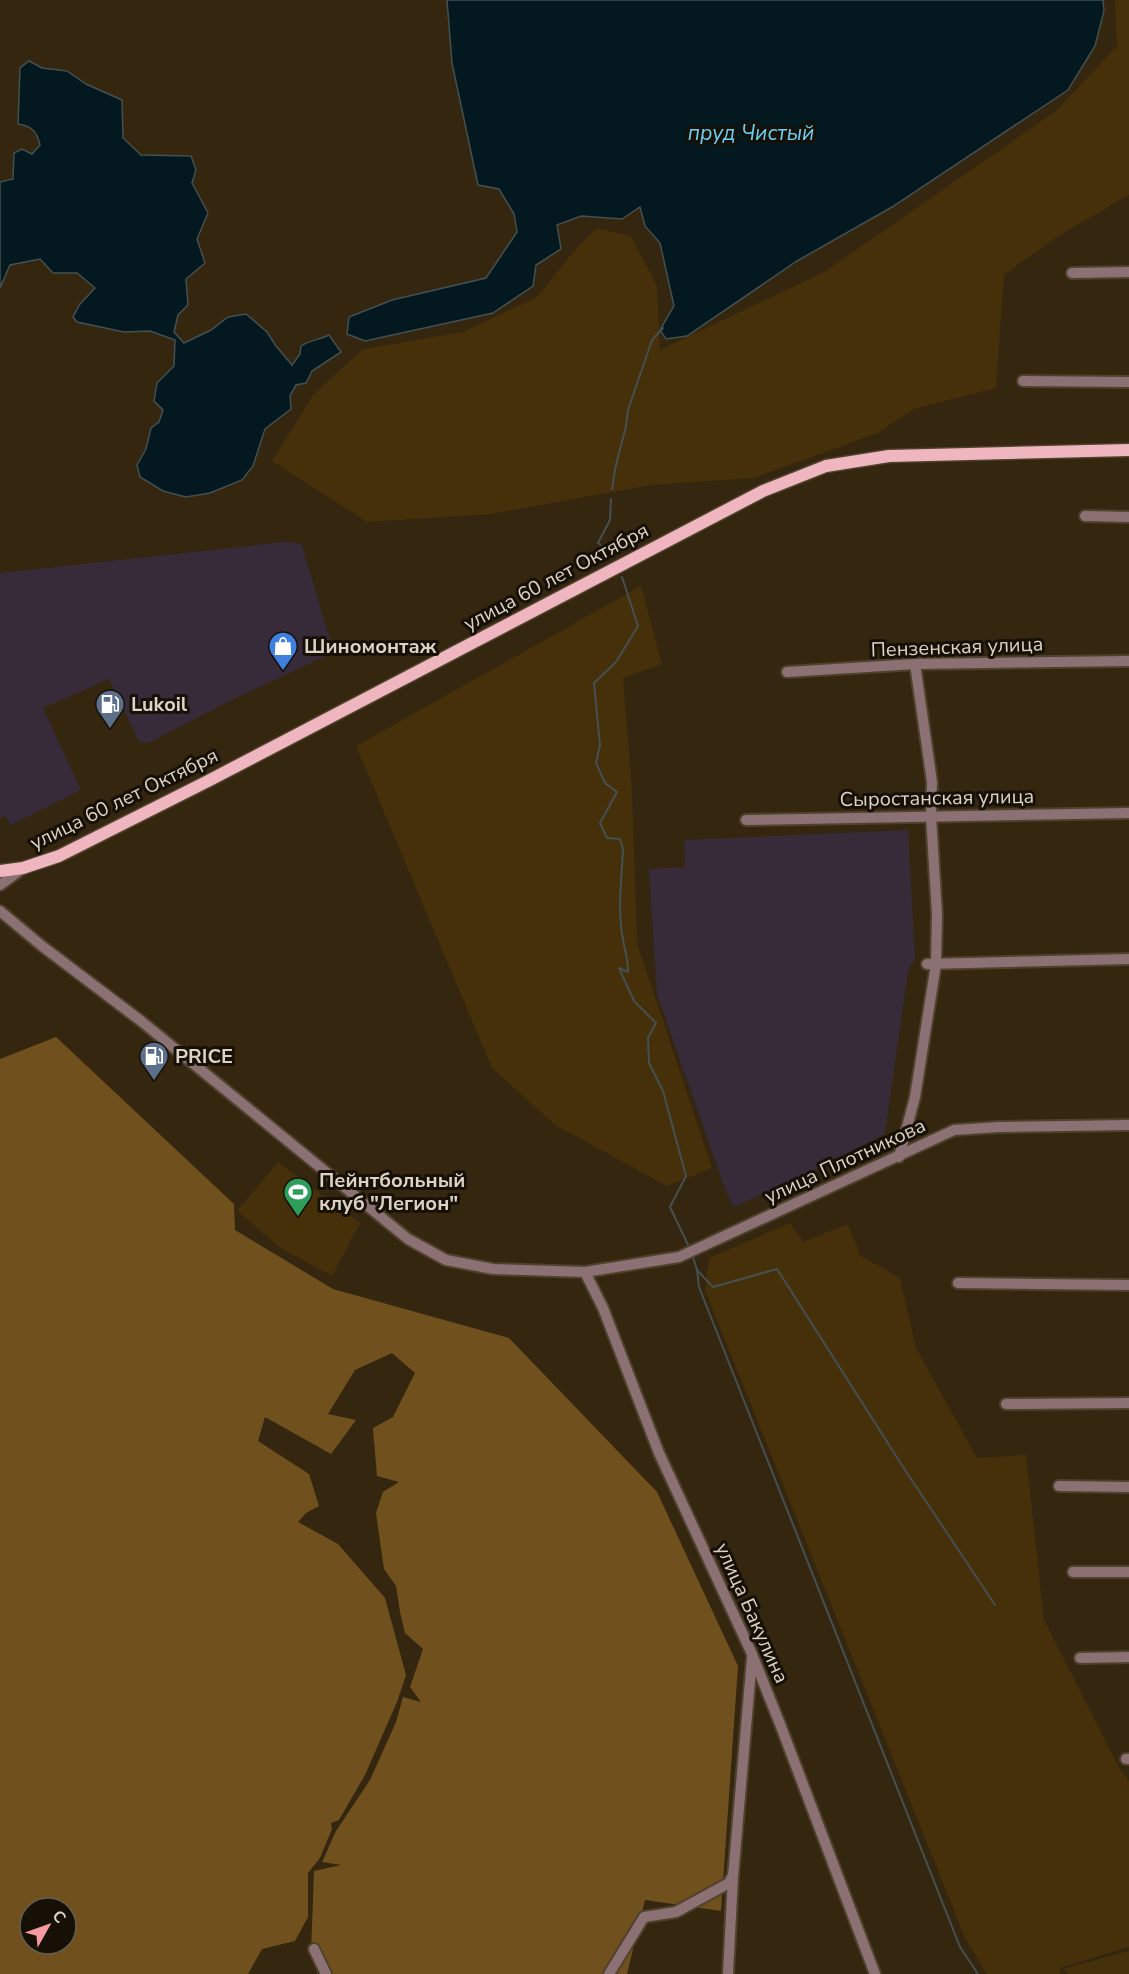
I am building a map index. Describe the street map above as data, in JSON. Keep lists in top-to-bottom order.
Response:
{
  "streets": {
    "main road": ["улица 60 лет Октября"],
    "street": [
      "Пензенская улица",
      "Сыростанская улица",
      "улица Плотникова",
      "улица Бакулина"
    ]
  },
  "crossings": [
    ["улица Плотникова", "улица Бакулина"]
  ],
  "water": ["пруд Чистый"],
  "places": {
    "shop": ["Шиномонтаж"],
    "fuel station": ["Lukoil", "PRICE"],
    "sports": ["Пейнтбольный клуб \"Легион\""]
  },
  "north": "top right"
}
